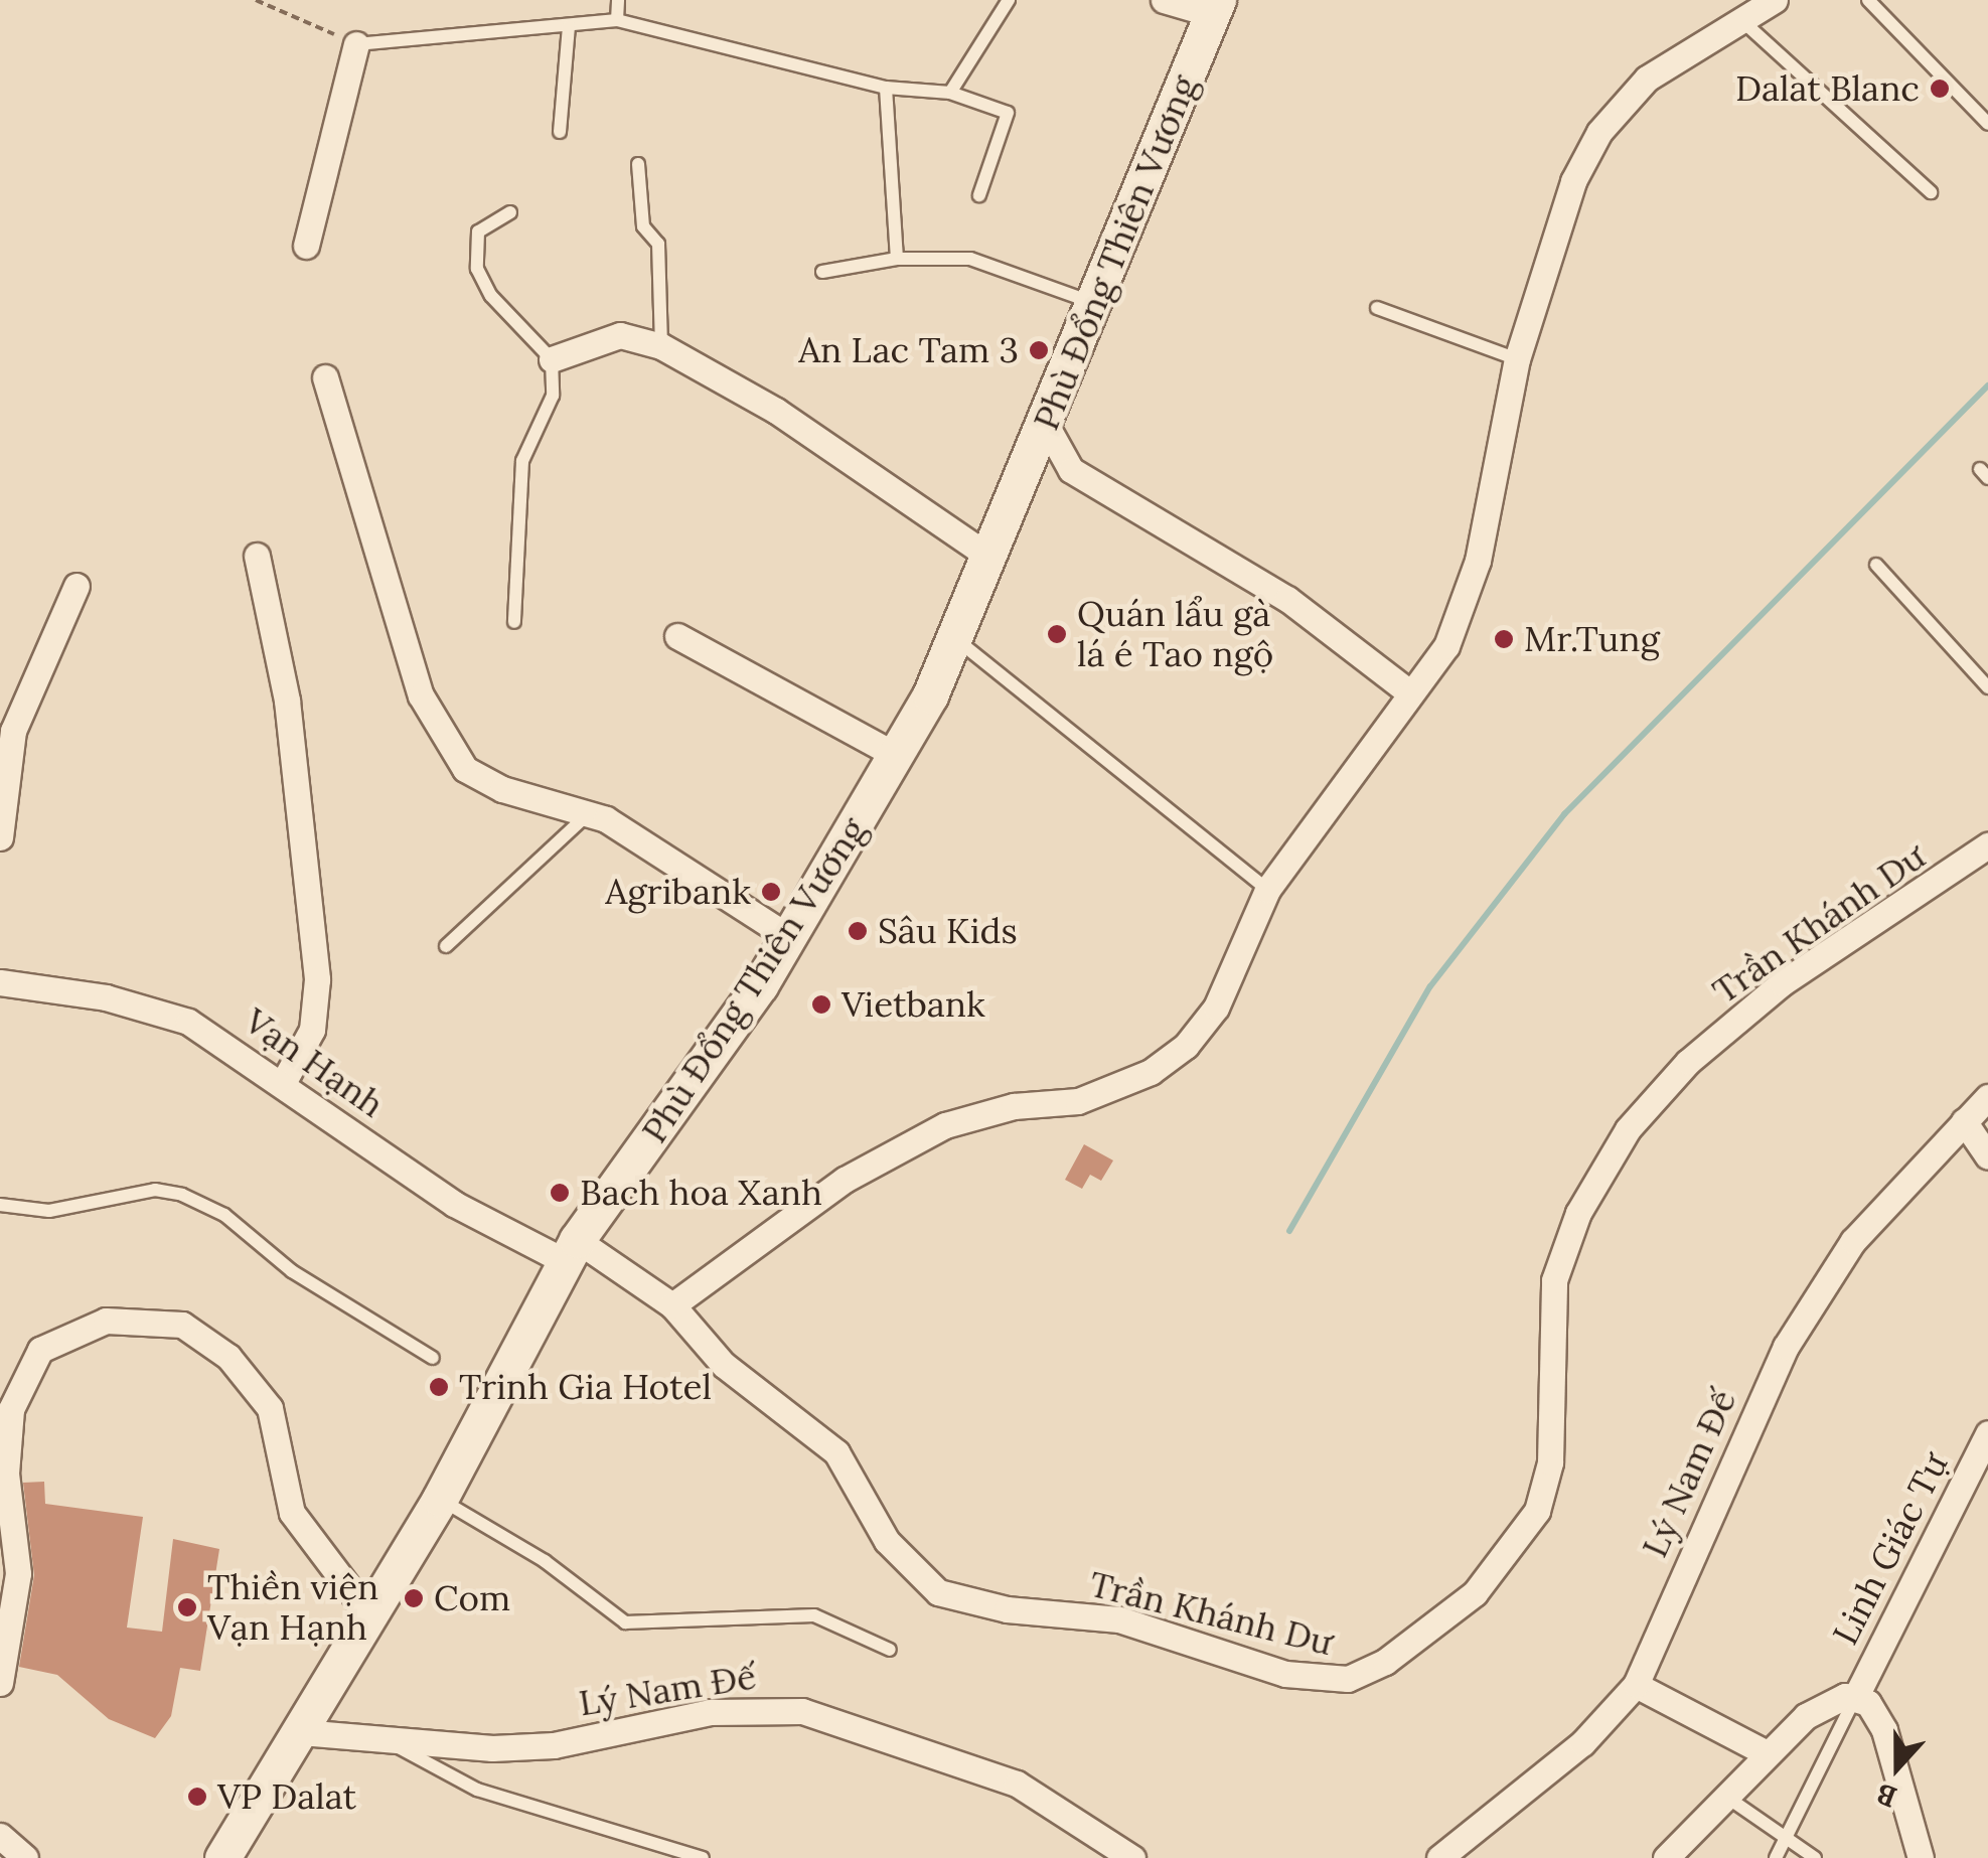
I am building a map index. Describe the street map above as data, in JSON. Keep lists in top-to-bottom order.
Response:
{
  "streets": {
    "main road": ["Phù Đổng Thiên Vương"],
    "street": [
      "Trần Khánh Dư",
      "Vạn Hạnh",
      "Lý Nam Đế",
      "Linh Giác Tự"
    ]
  },
  "crossings": [
    ["Phù Đổng Thiên Vương", "Trần Khánh Dư"],
    ["Phù Đổng Thiên Vương", "Vạn Hạnh"],
    ["Phù Đổng Thiên Vương", "Lý Nam Đế"],
    ["Trần Khánh Dư", "Vạn Hạnh"]
  ],
  "places": [
    "Dalat Blanc",
    "An Lac Tam 3",
    "Quán lẩu gà lá é Tao ngộ",
    "Mr.Tung",
    "Agribank",
    "Sâu Kids",
    "Vietbank",
    "Bach hoa Xanh",
    "Trinh Gia Hotel",
    "Com",
    "Thiền viện Vạn Hạnh",
    "VP Dalat"
  ],
  "north": "bottom"
}
